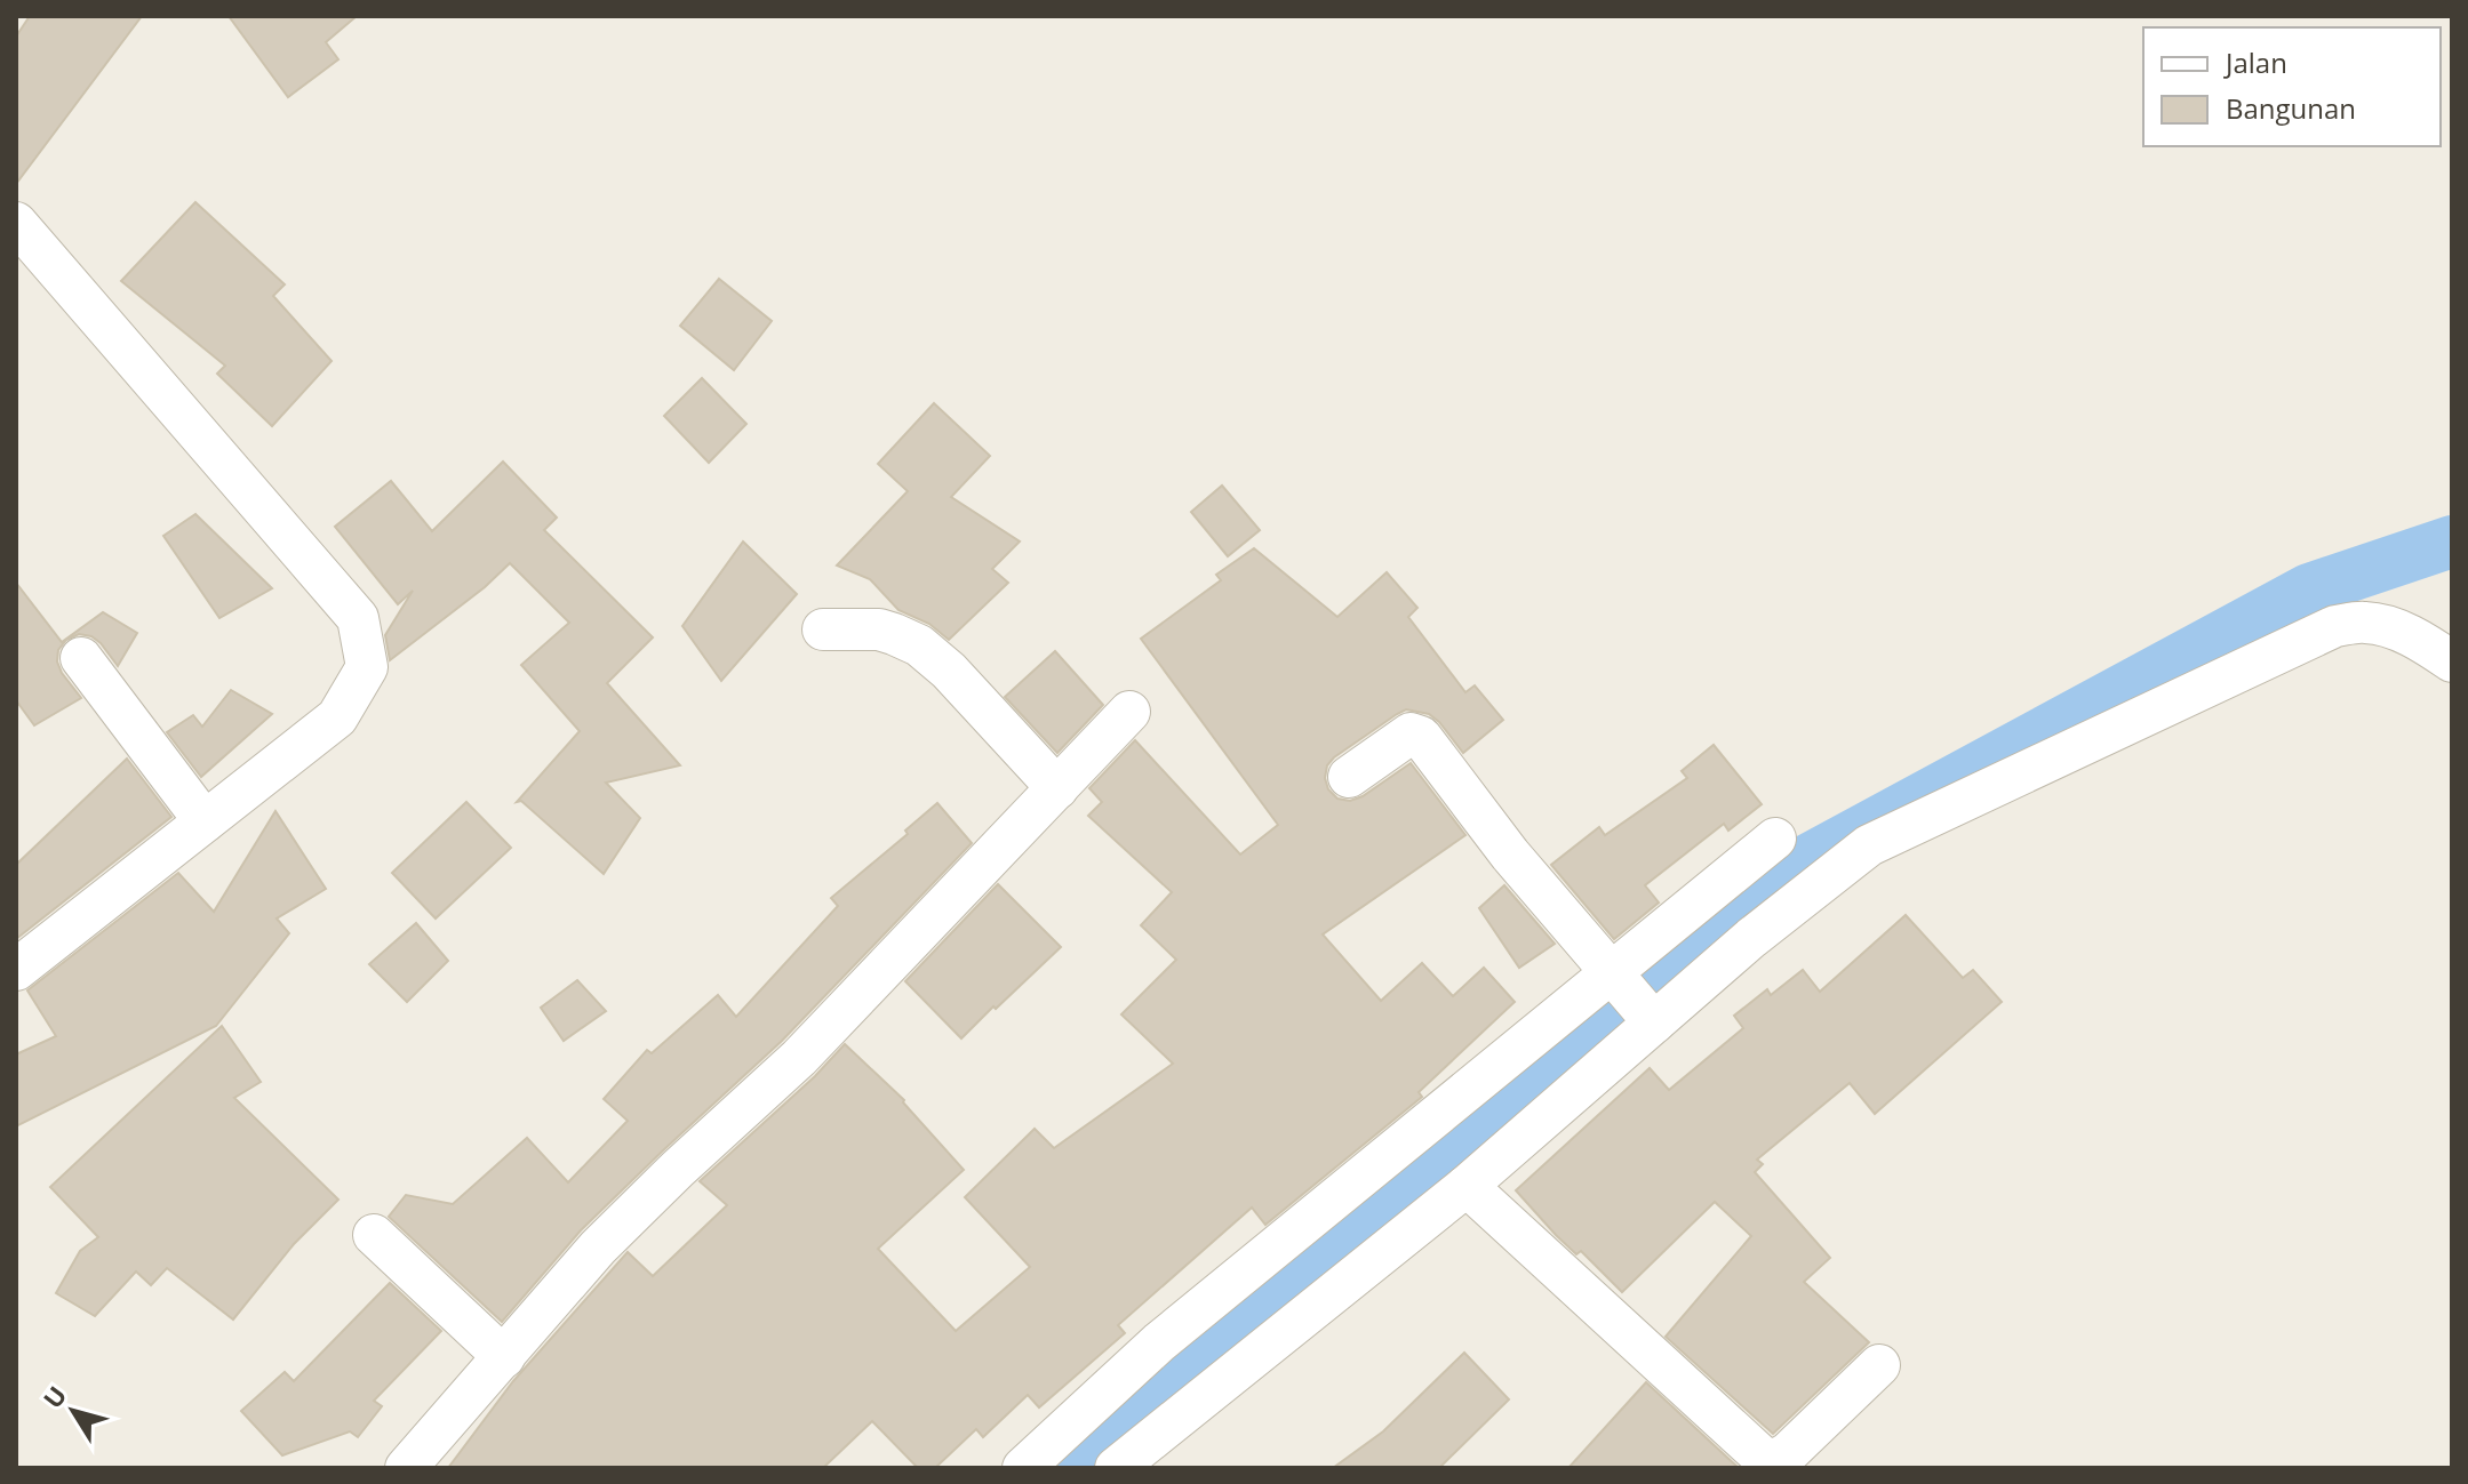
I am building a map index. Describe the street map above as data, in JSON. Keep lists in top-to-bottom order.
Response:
{
  "legend": ["Jalan", "Bangunan"],
  "north": "top left"
}
